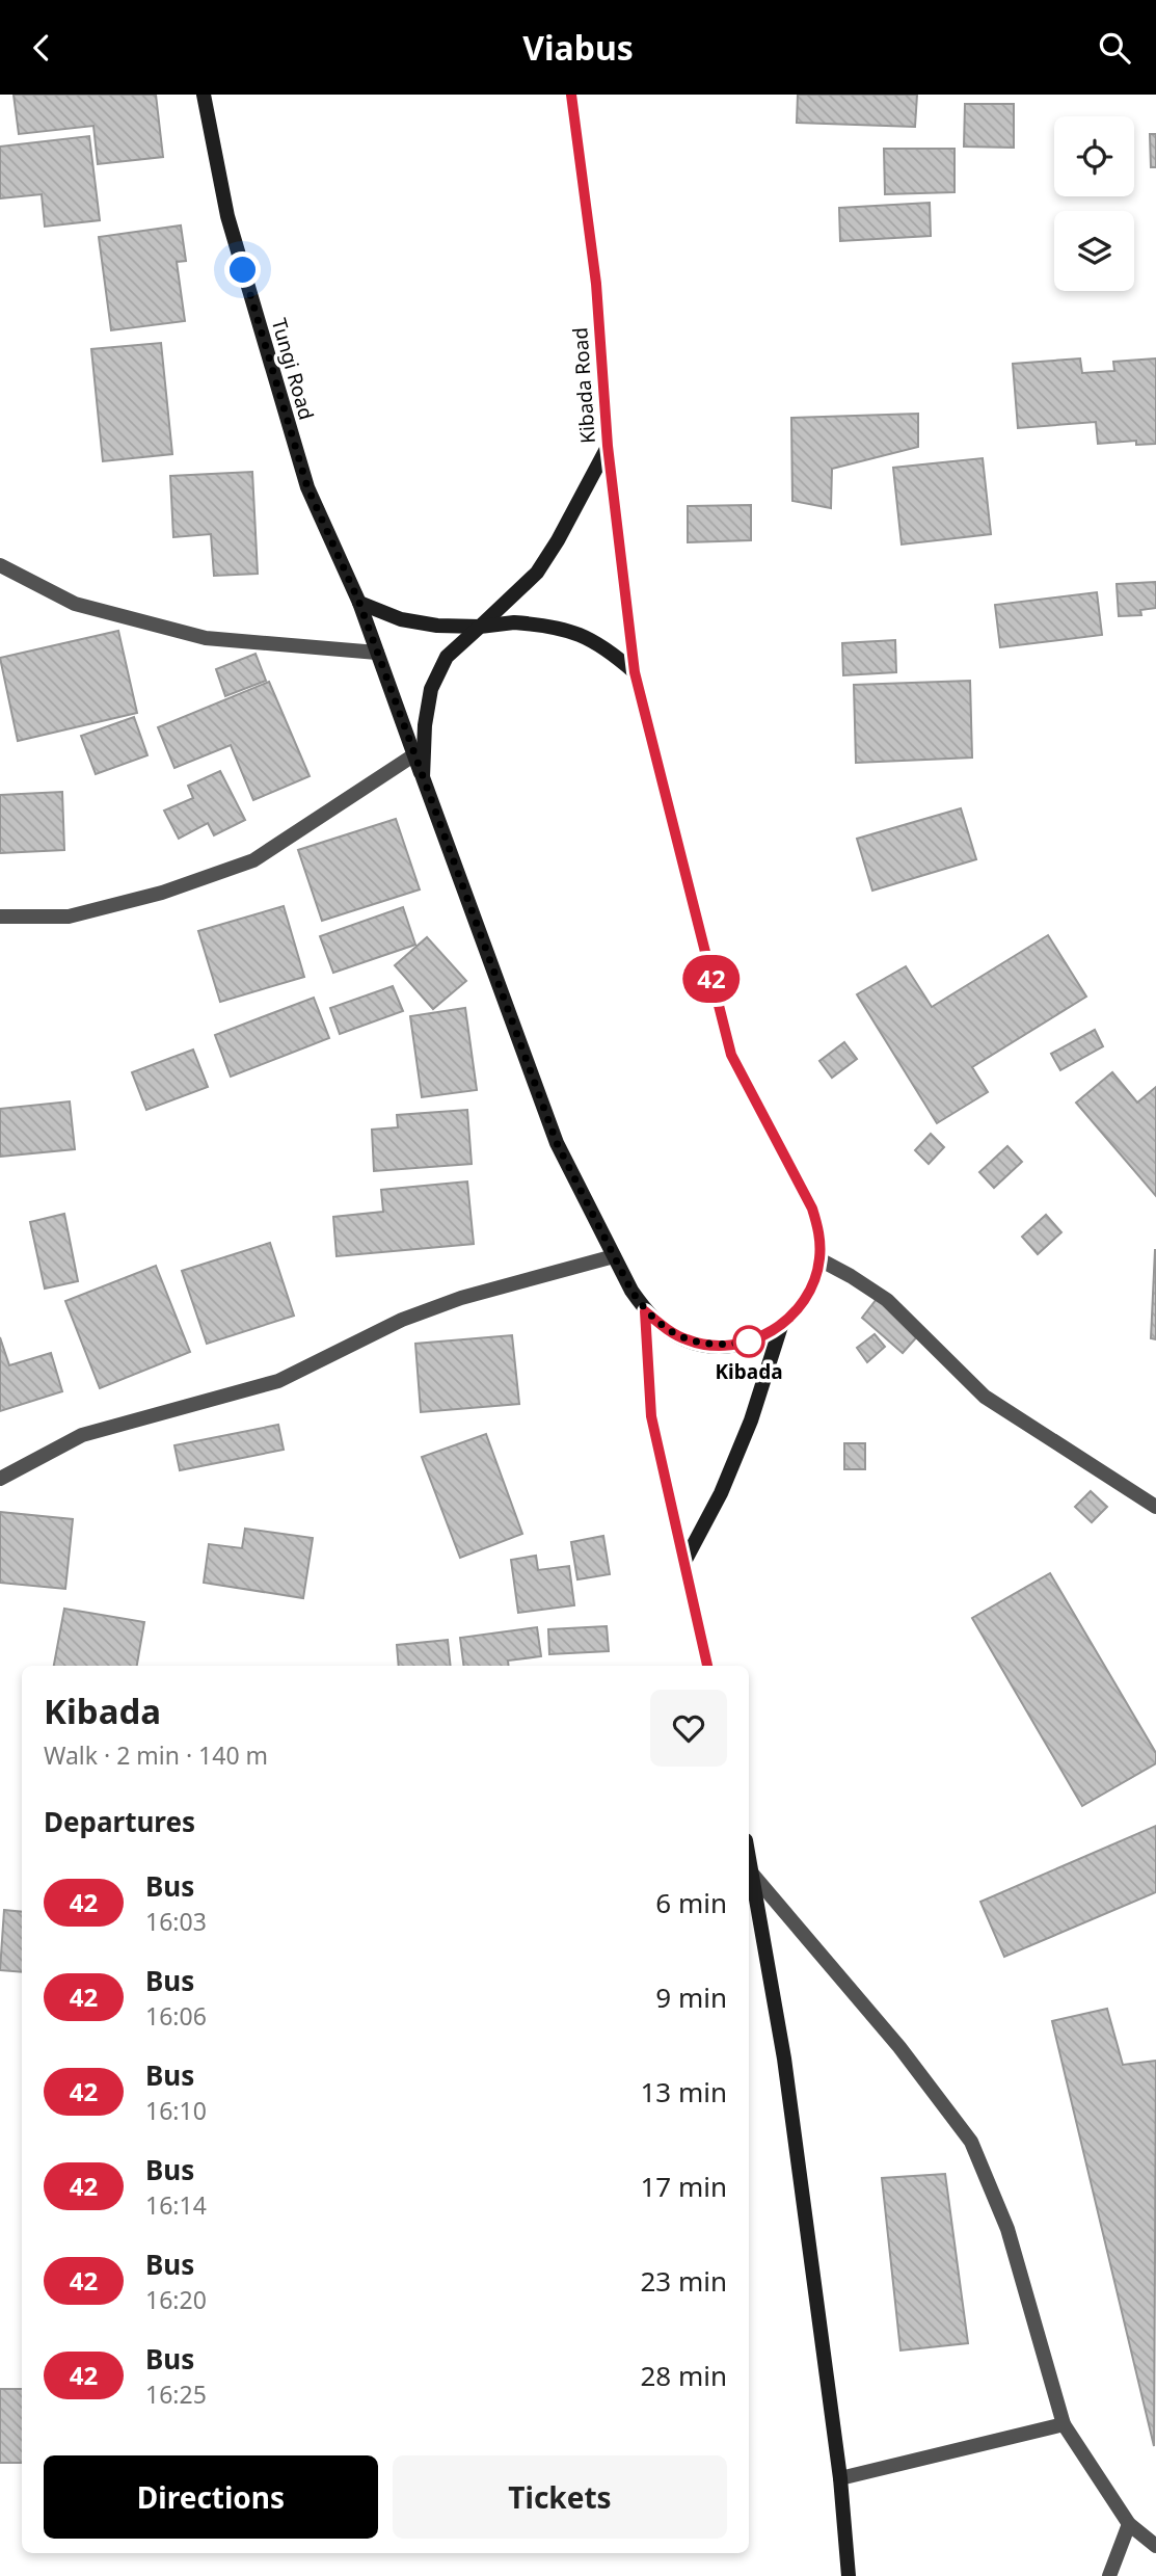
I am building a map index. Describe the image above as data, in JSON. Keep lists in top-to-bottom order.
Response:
{
  "streets": {
    "main road": ["Tungi Road", "Kibada Road"]
  },
  "places": ["Kibada"],
  "lines": ["bus line 42"],
  "page": {
    "header": "Viabus",
    "on_map": "42",
    "heading": [
      ["Kibada", "Walk · 2 min · 140 m"],
      "Departures"
    ],
    "list": [
      {
        "mark": "42",
        "name": "Bus",
        "note": "16:03",
        "value": "6 min"
      },
      {
        "mark": "42",
        "name": "Bus",
        "note": "16:06",
        "value": "9 min"
      },
      {
        "mark": "42",
        "name": "Bus",
        "note": "16:10",
        "value": "13 min"
      },
      {
        "mark": "42",
        "name": "Bus",
        "note": "16:14",
        "value": "17 min"
      },
      {
        "mark": "42",
        "name": "Bus",
        "note": "16:20",
        "value": "23 min"
      },
      {
        "mark": "42",
        "name": "Bus",
        "note": "16:25",
        "value": "28 min"
      }
    ],
    "buttons": ["Directions", "Tickets"]
  }
}
